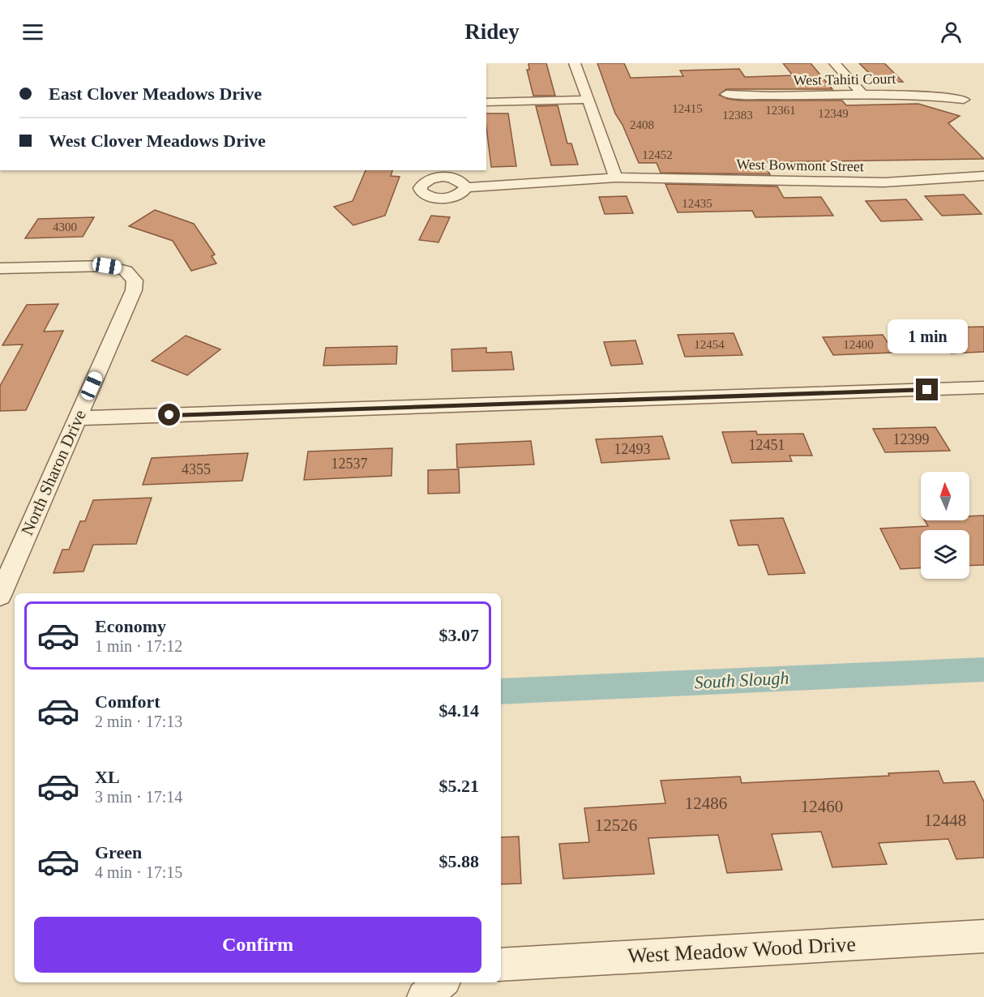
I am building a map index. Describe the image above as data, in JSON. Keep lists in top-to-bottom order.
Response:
{
  "streets": {
    "street": [
      "West Tahiti Court",
      "West Bowmont Street",
      "North Sharon Drive",
      "West Meadow Wood Drive"
    ]
  },
  "water": ["South Slough"],
  "house_numbers": [
    "12415",
    "12361",
    "12349",
    "12383",
    "2408",
    "12452",
    "12435",
    "4300",
    "12454",
    "12400",
    "12399",
    "12451",
    "12493",
    "12537",
    "4355",
    "12486",
    "12460",
    "12448",
    "12526"
  ],
  "north": "top",
  "page": {
    "header": "Ridey",
    "banner": ["East Clover Meadows Drive", "West Clover Meadows Drive"],
    "bubble": "1 min",
    "list": [
      {
        "name": "Economy",
        "note": "1 min · 17:12",
        "value": "$3.07"
      },
      {
        "name": "Comfort",
        "note": "2 min · 17:13",
        "value": "$4.14"
      },
      {
        "name": "XL",
        "note": "3 min · 17:14",
        "value": "$5.21"
      },
      {
        "name": "Green",
        "note": "4 min · 17:15",
        "value": "$5.88"
      }
    ],
    "buttons": "Confirm"
  }
}
